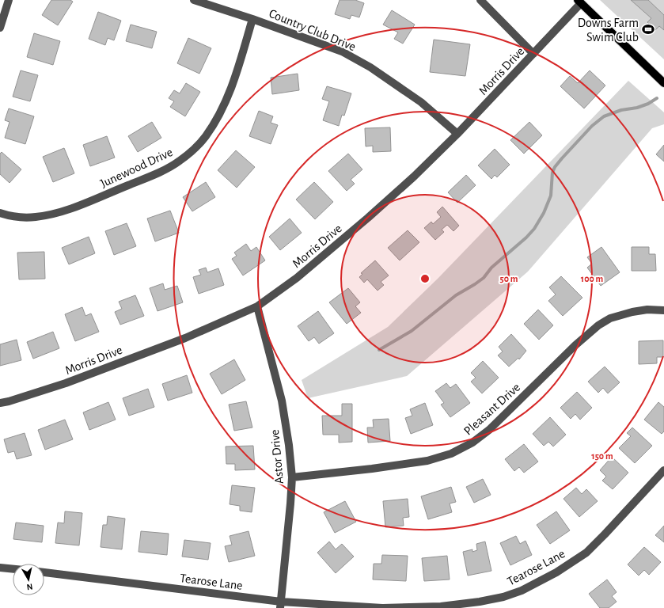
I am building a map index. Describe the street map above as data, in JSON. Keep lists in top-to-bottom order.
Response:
{
  "streets": {
    "street": [
      "Country Club Drive",
      "Morris Drive",
      "Junewood Drive",
      "Pleasant Drive",
      "Astor Drive",
      "Tearose Lane"
    ]
  },
  "crossings": [
    ["Country Club Drive", "Morris Drive"],
    ["Country Club Drive", "Junewood Drive"],
    ["Morris Drive", "Astor Drive"],
    ["Pleasant Drive", "Astor Drive"],
    ["Astor Drive", "Tearose Lane"]
  ],
  "places": {
    "sports": ["Downs Farm Swim Club"]
  },
  "north": "bottom",
  "rings": ["50 m", "100 m", "150 m"]
}
